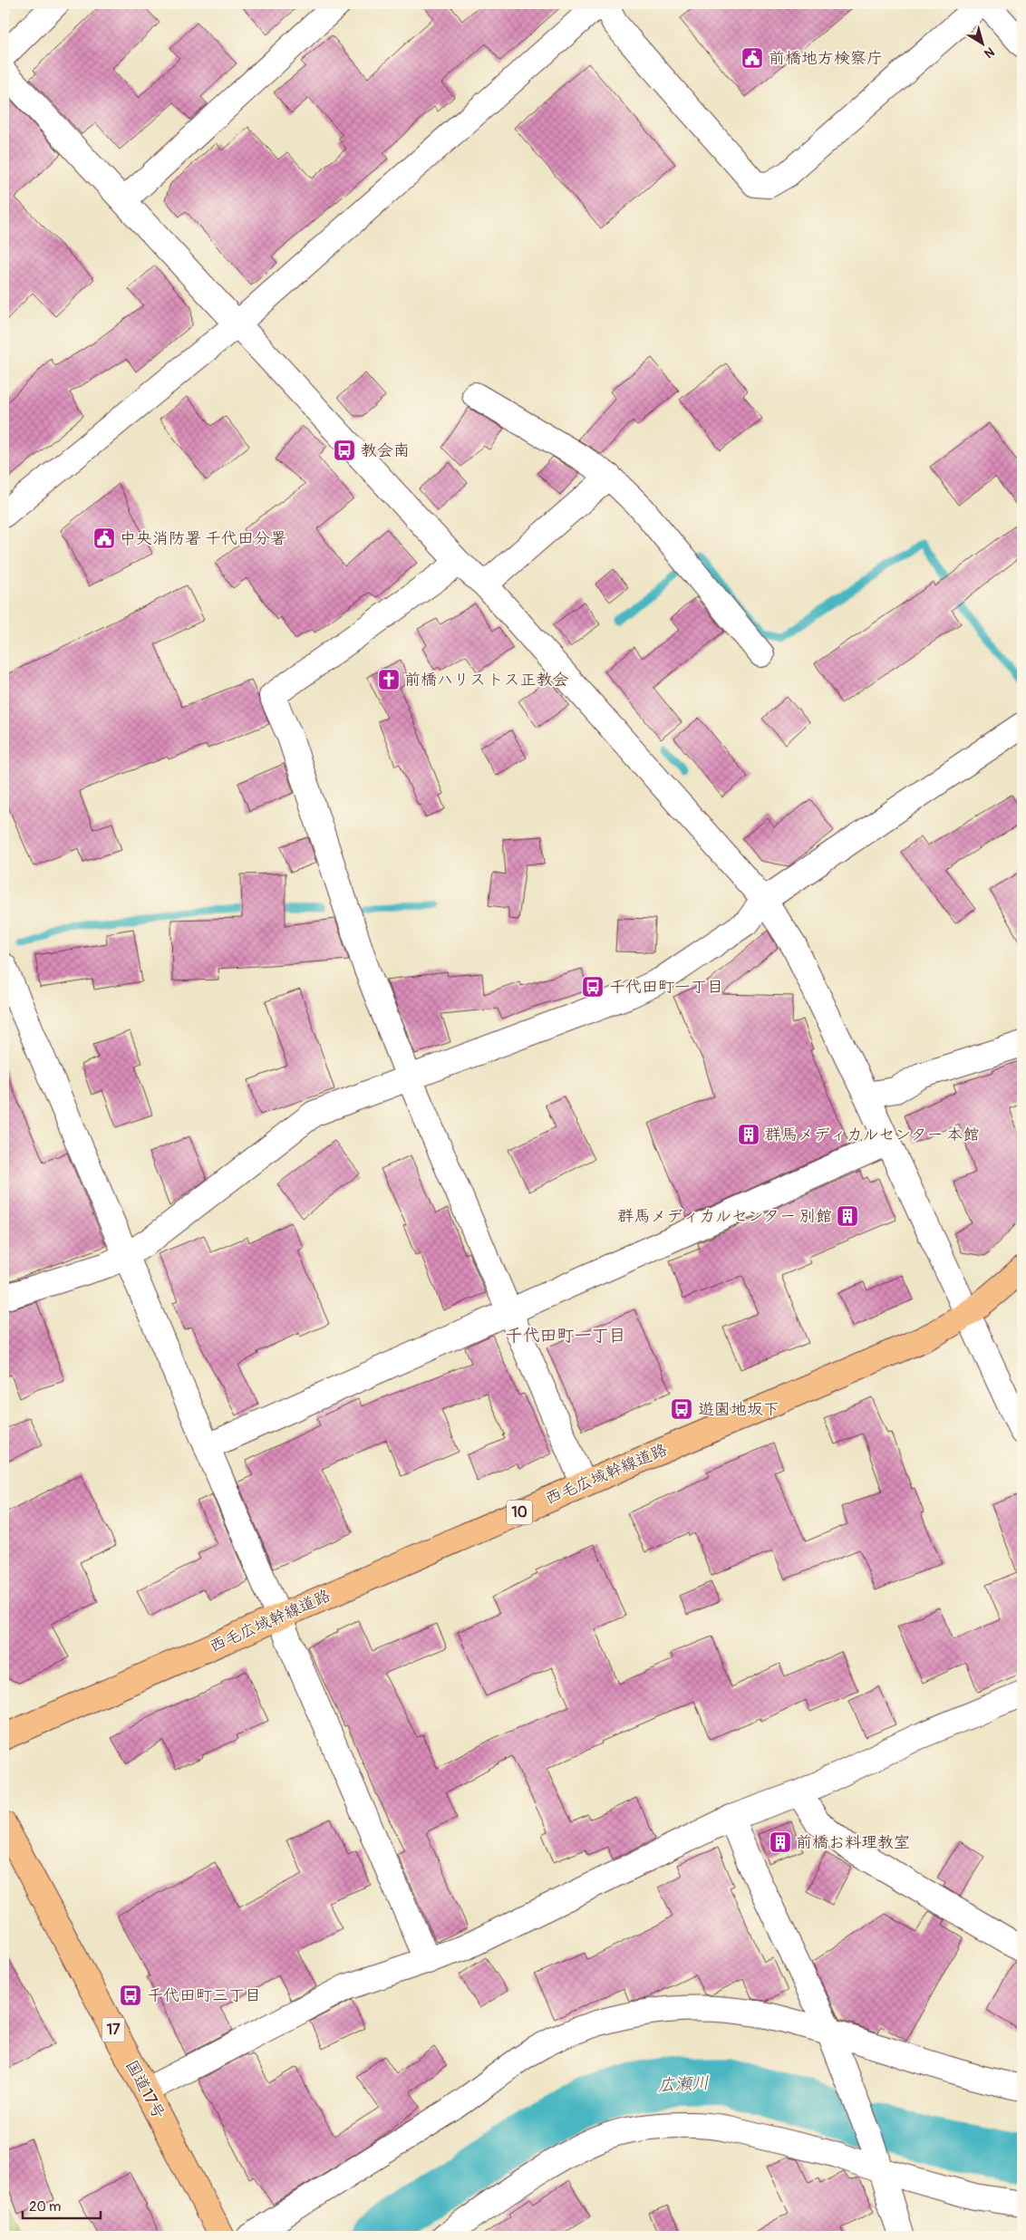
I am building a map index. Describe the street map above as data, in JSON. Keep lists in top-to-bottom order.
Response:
{
  "streets": {
    "main road": [
      "西毛広域幹線道路",
      "10",
      "17",
      "国道17号"
    ]
  },
  "districts": ["千代田町一丁目"],
  "water": ["広瀬川"],
  "places": {
    "public building": ["前橋地方検察庁", "中央消防署 千代田分署"],
    "bus stop": [
      "教会南",
      "千代田町一丁目",
      "遊園地坂下",
      "千代田町三丁目"
    ],
    "church": ["前橋ハリストス正教会"],
    "building": ["群馬メディカルセンター 本館", "群馬メディカルセンター 別館", "前橋お料理教室"]
  },
  "scale_bar": "20 m",
  "north": "bottom right"
}
